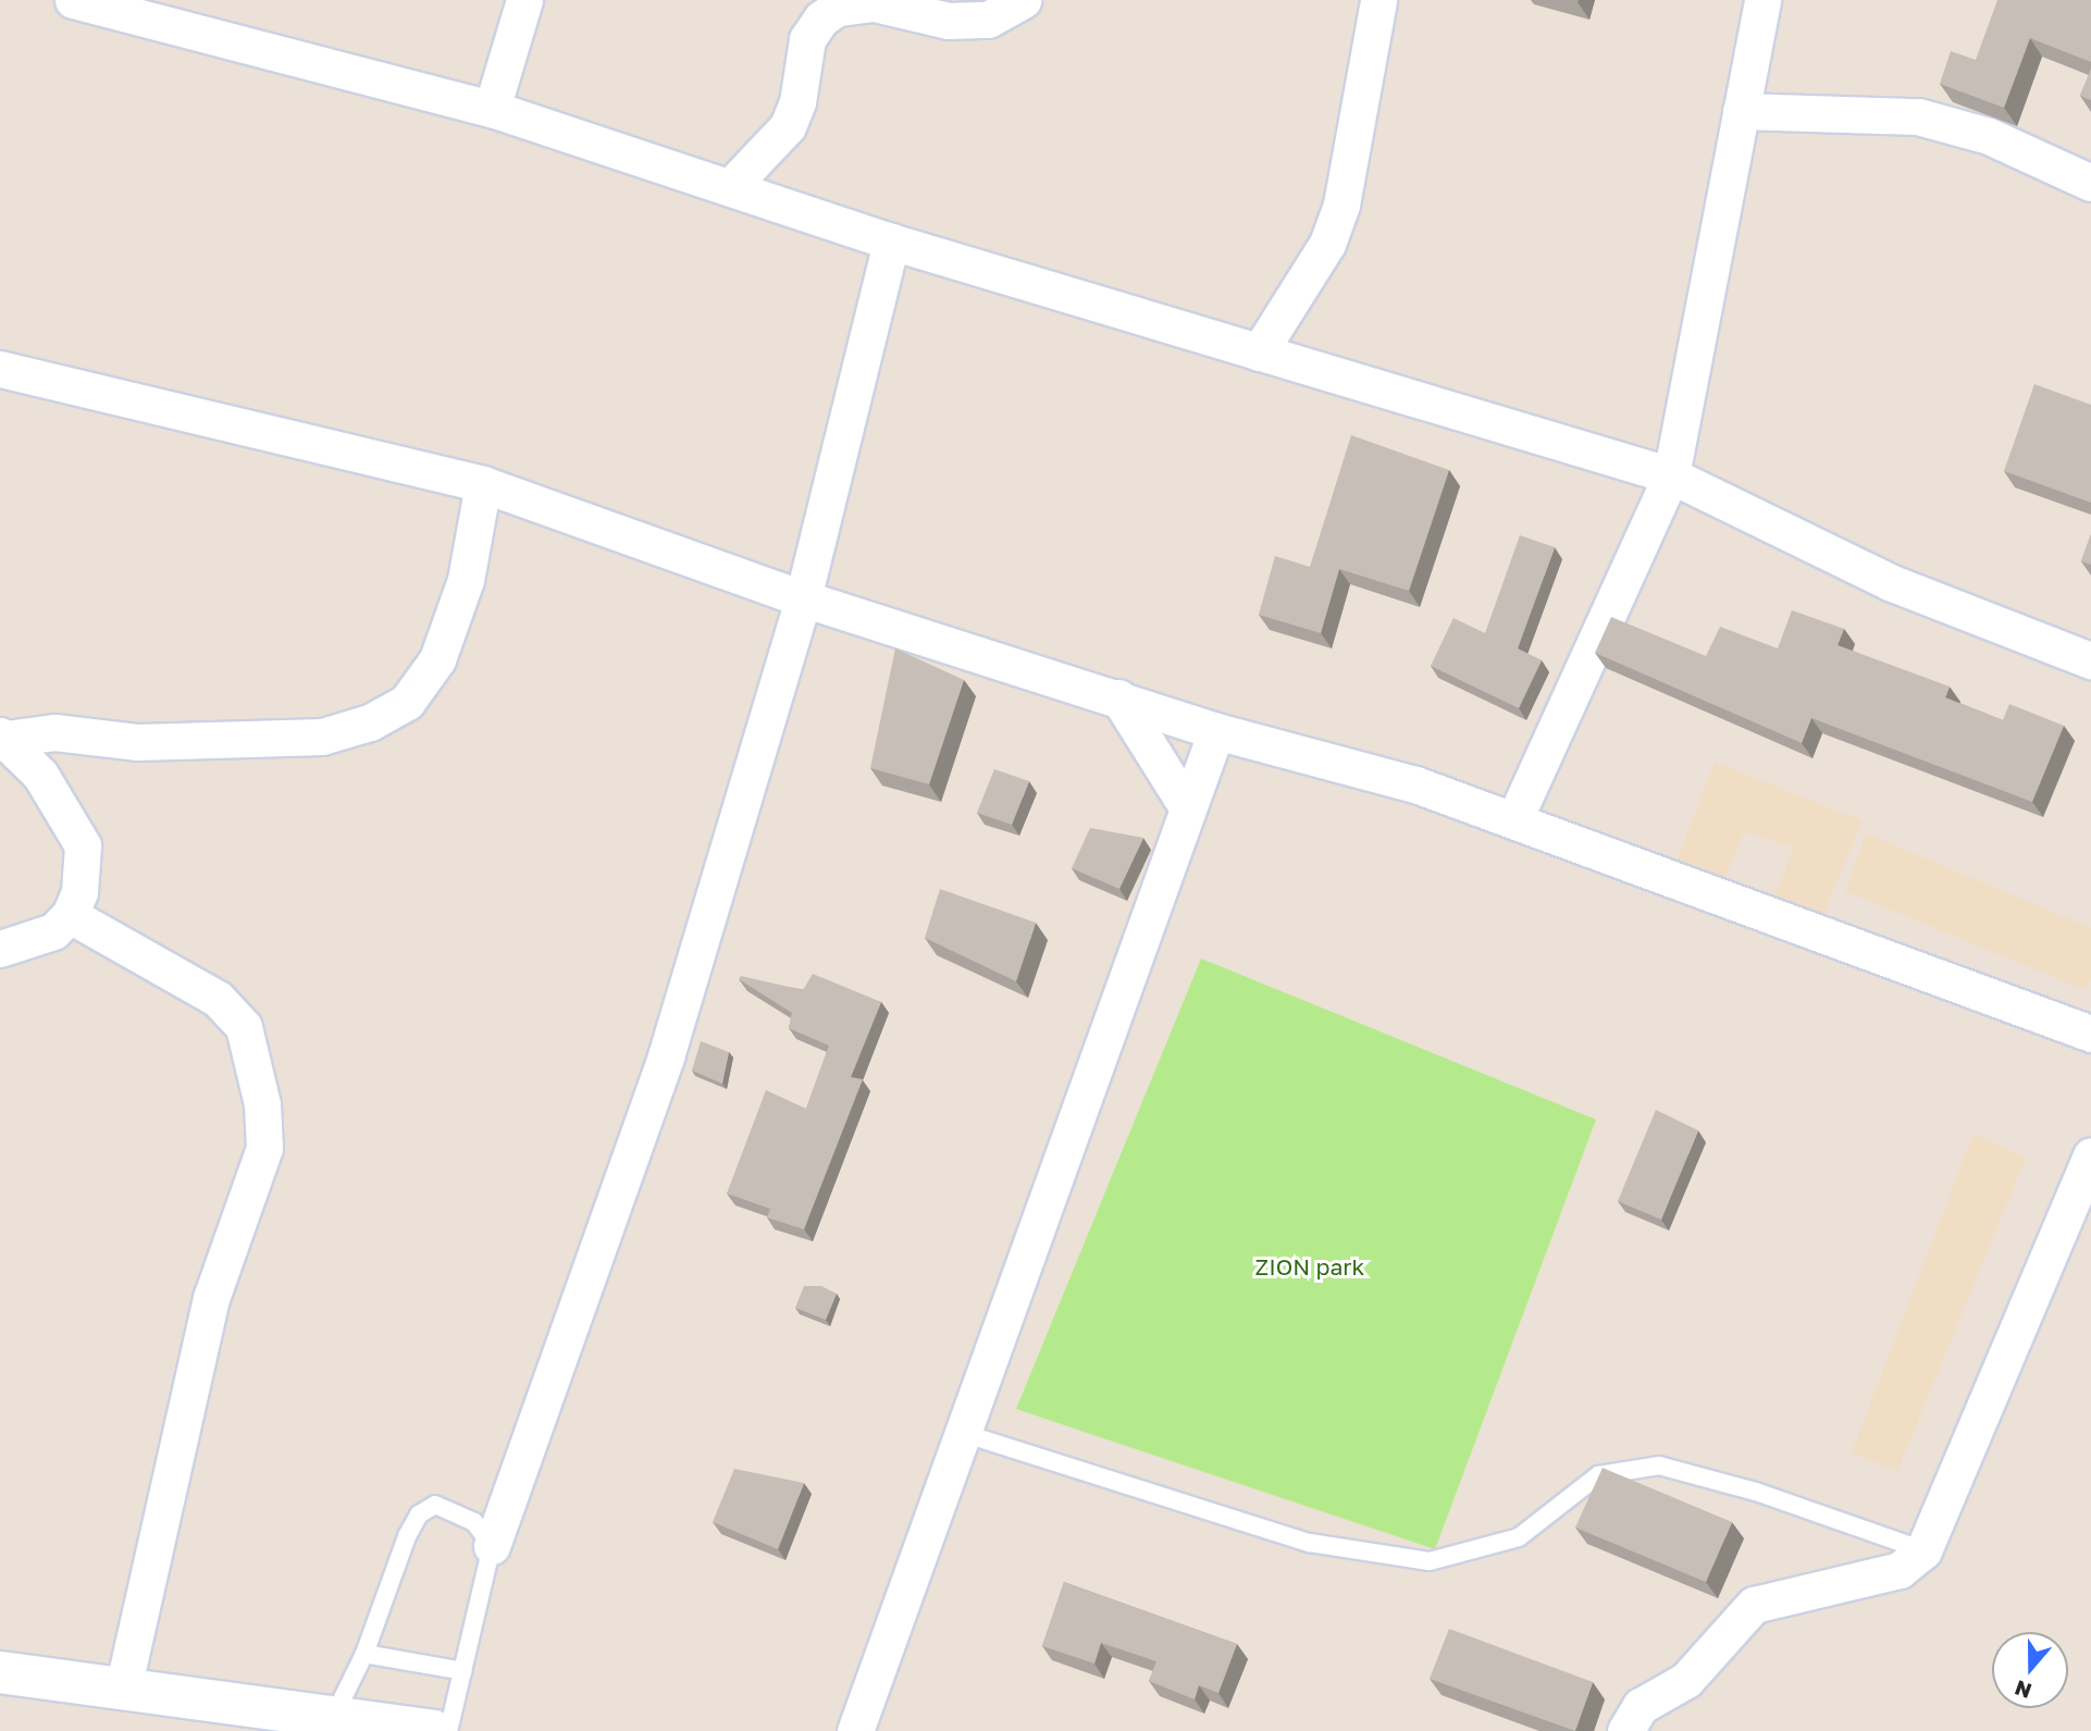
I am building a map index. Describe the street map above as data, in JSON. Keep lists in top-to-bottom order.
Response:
{
  "parks": ["ZION park"],
  "north": "bottom"
}
